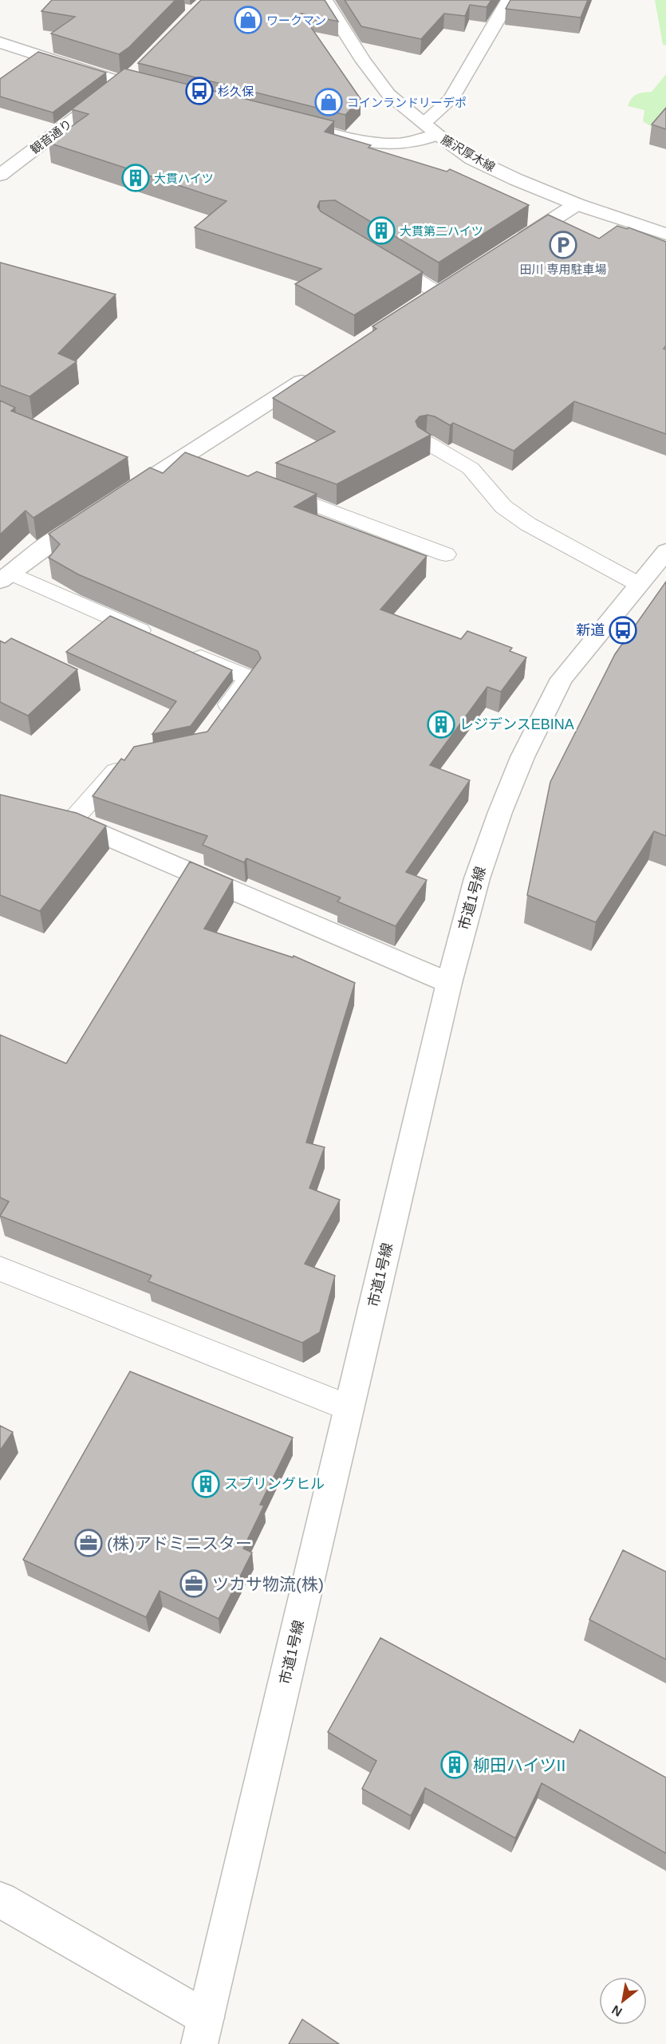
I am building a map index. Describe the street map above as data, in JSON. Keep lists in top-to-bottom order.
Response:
{
  "streets": {
    "street": ["観音通り", "藤沢厚木線", "市道1号線"]
  },
  "places": {
    "shop": ["ワークマン", "コインランドリーデポ"],
    "bus stop": ["杉久保", "新道"],
    "building": [
      "大貫ハイツ",
      "大貫第二ハイツ",
      "レジデンスEBINA",
      "スプリングヒル",
      "柳田ハイツII"
    ],
    "parking": ["田川 専用駐車場"],
    "office": ["(株)アドミニスター", "ツカサ物流(株)"]
  },
  "north": "bottom left"
}
